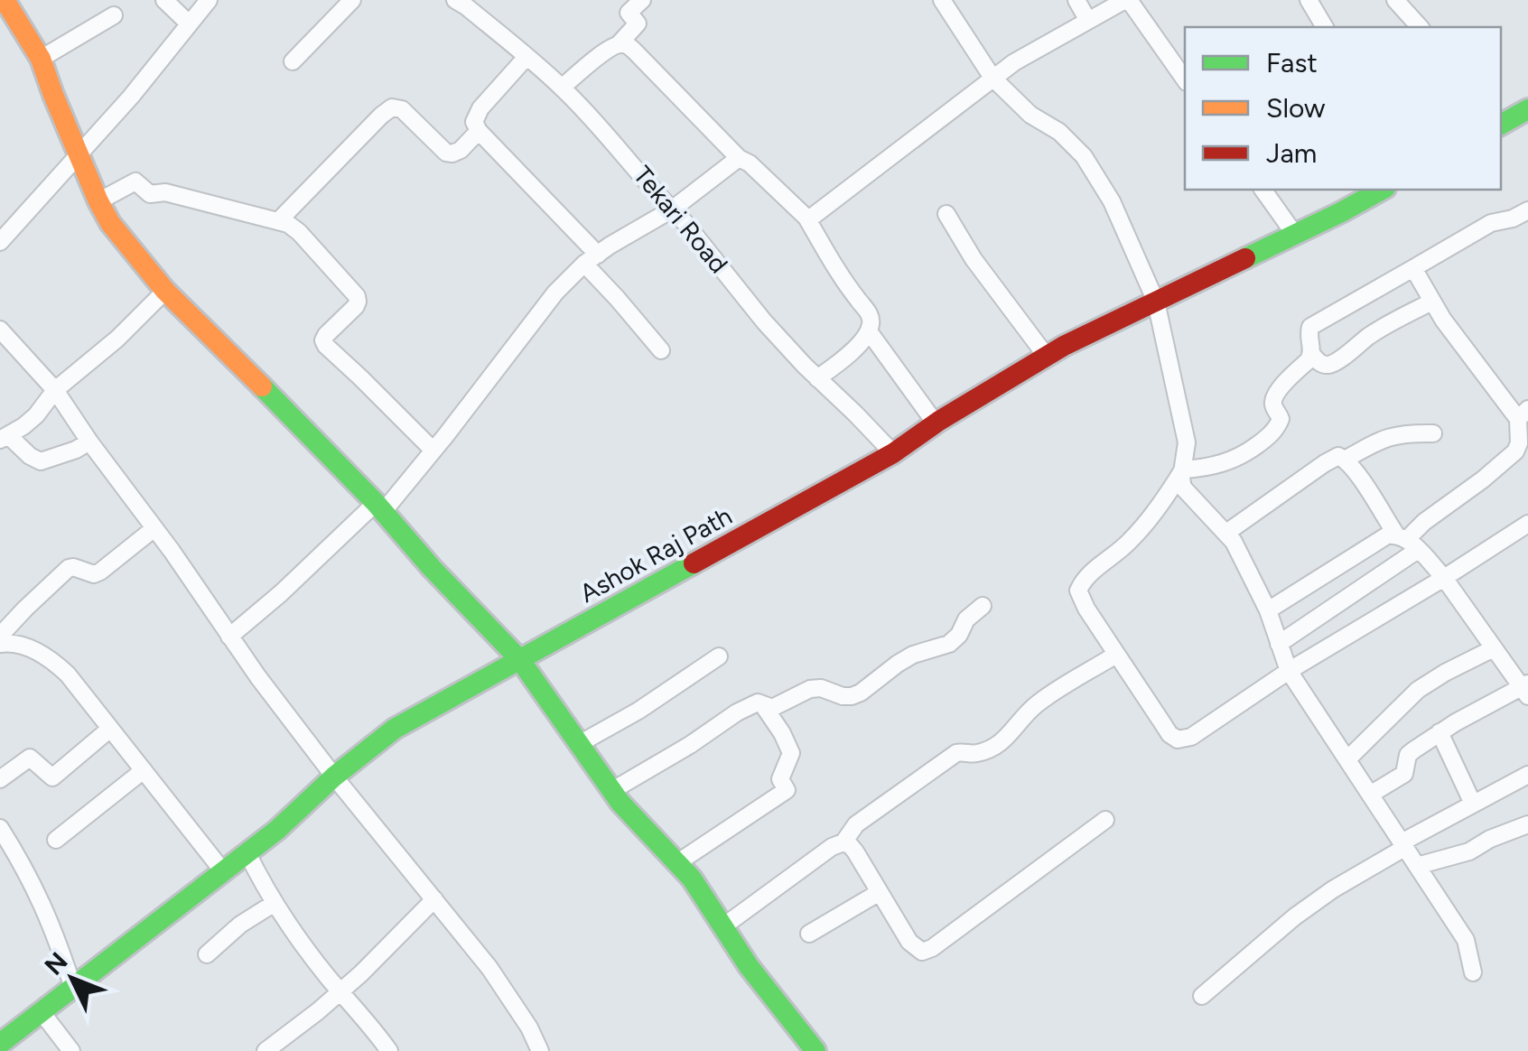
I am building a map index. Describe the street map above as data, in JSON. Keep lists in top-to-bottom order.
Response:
{
  "streets": {
    "main road": ["Ashok Raj Path"],
    "street": ["Tekari Road"]
  },
  "crossings": [
    ["Tekari Road", "Ashok Raj Path"]
  ],
  "legend": ["Fast", "Slow", "Jam"],
  "north": "top left"
}
